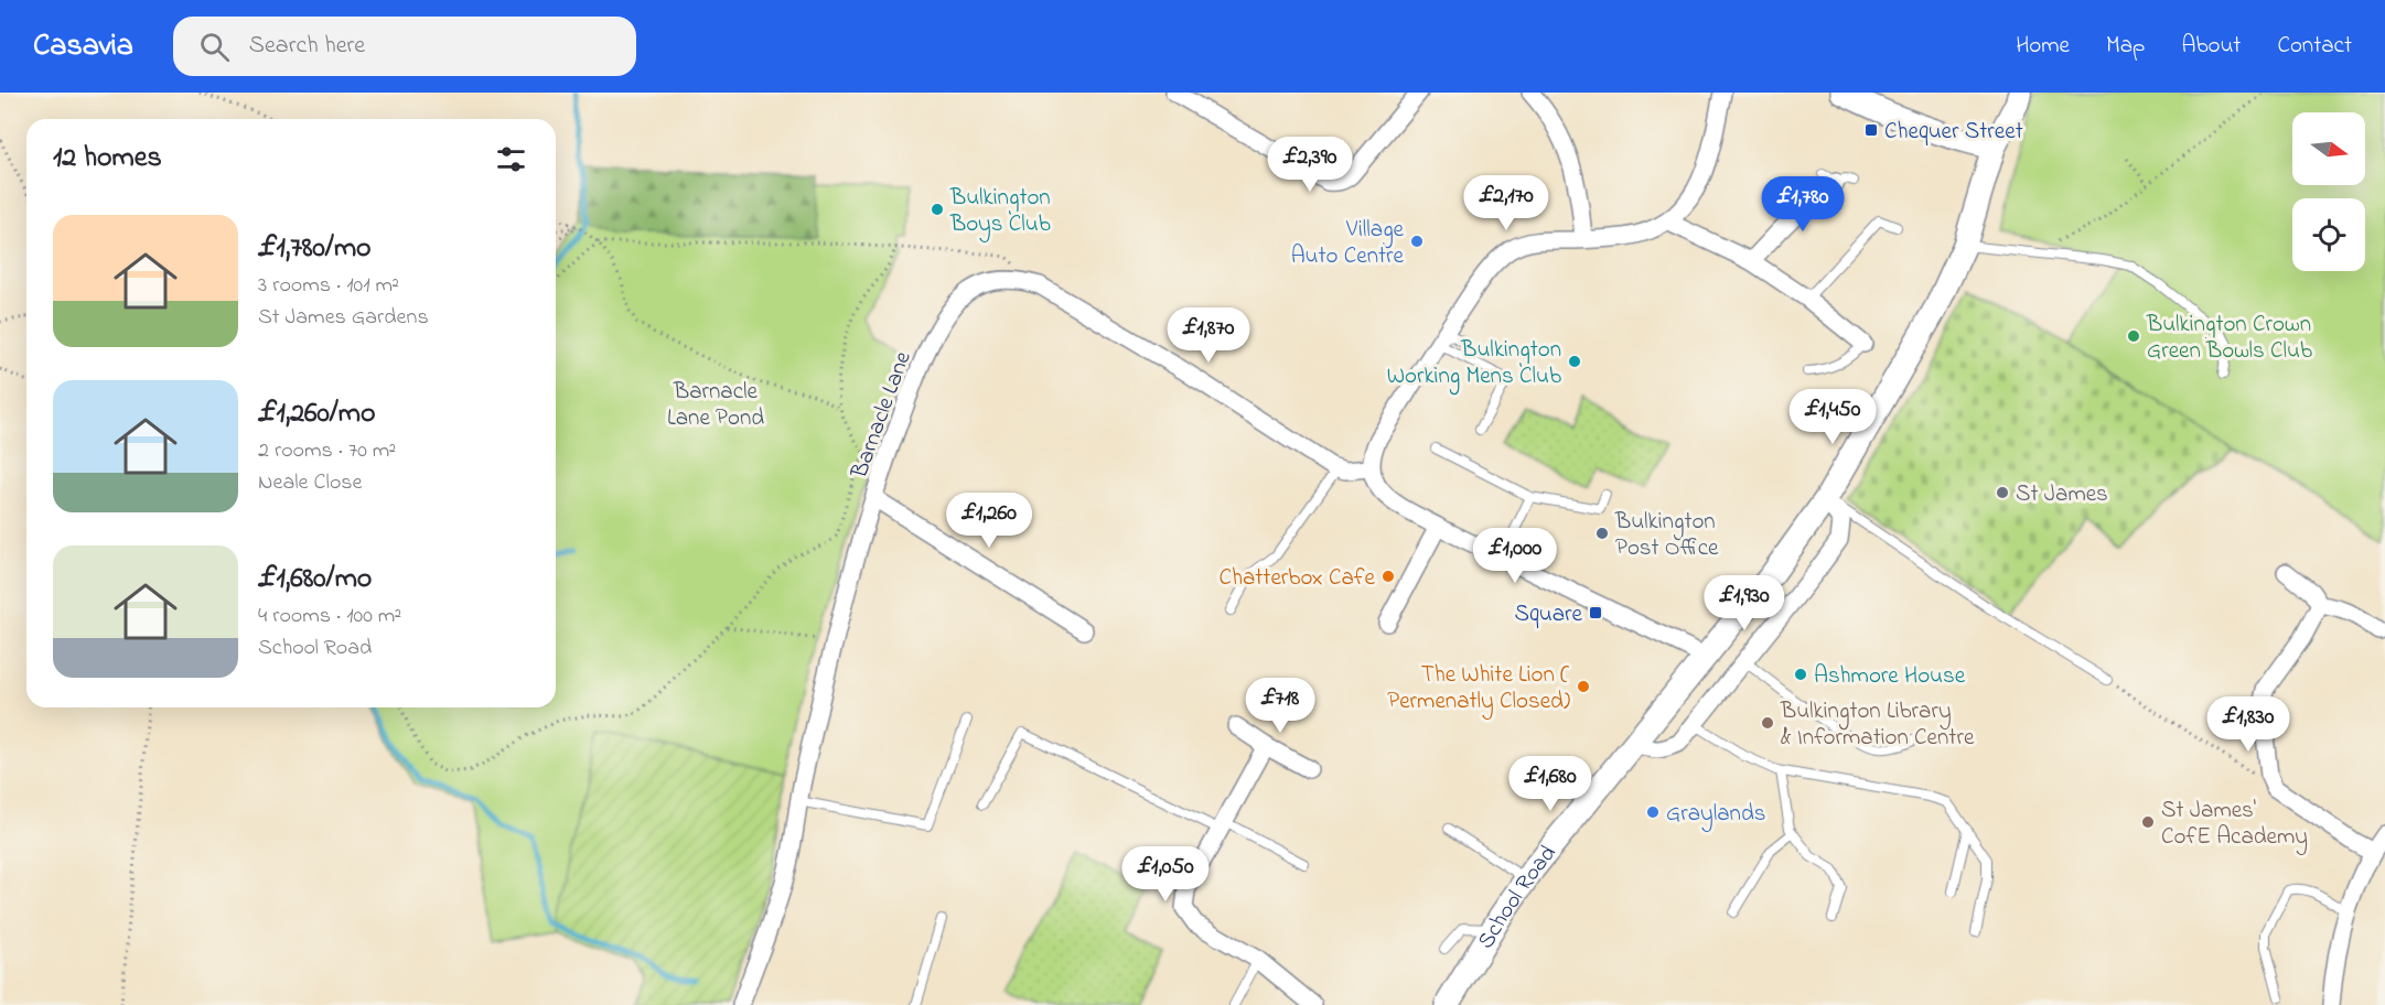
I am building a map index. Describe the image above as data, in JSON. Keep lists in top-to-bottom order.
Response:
{
  "streets": {
    "main road": ["School Road"],
    "street": ["Barnacle Lane"]
  },
  "parks": ["Barnacle Lane Pond"],
  "places": {
    "transit": ["Chequer Street", "Square"],
    "other": [
      "Bulkington Boys Club",
      "Village Auto Centre",
      "Bulkington Crown Green Bowls Club",
      "Bulkington Working Mens Club",
      "St James",
      "Bulkington Post Office",
      "Chatterbox Cafe",
      "Ashmore House",
      "The White Lion ( Permenatly Closed)",
      "Bulkington Library & Information Centre",
      "Graylands",
      "St James' CofE Academy"
    ]
  },
  "north": "right",
  "page": {
    "header": "Casavia",
    "search": "Search here",
    "nav": [
      "Home",
      "Map",
      "About",
      "Contact"
    ],
    "heading": "12 homes",
    "price": [
      "£2,390",
      "£2,170",
      "£1,780",
      "£1,870",
      "£1,450",
      "£1,260",
      "£1,000",
      "£1,930",
      "£718",
      "£1,830",
      "£1,680",
      "£1,050"
    ],
    "list": [
      {
        "name": "£1,780/mo",
        "note": "3 rooms · 101 m² · St James Gardens"
      },
      {
        "name": "£1,260/mo",
        "note": "2 rooms · 70 m² · Neale Close"
      },
      {
        "name": "£1,680/mo",
        "note": "4 rooms · 100 m² · School Road"
      }
    ]
  }
}
